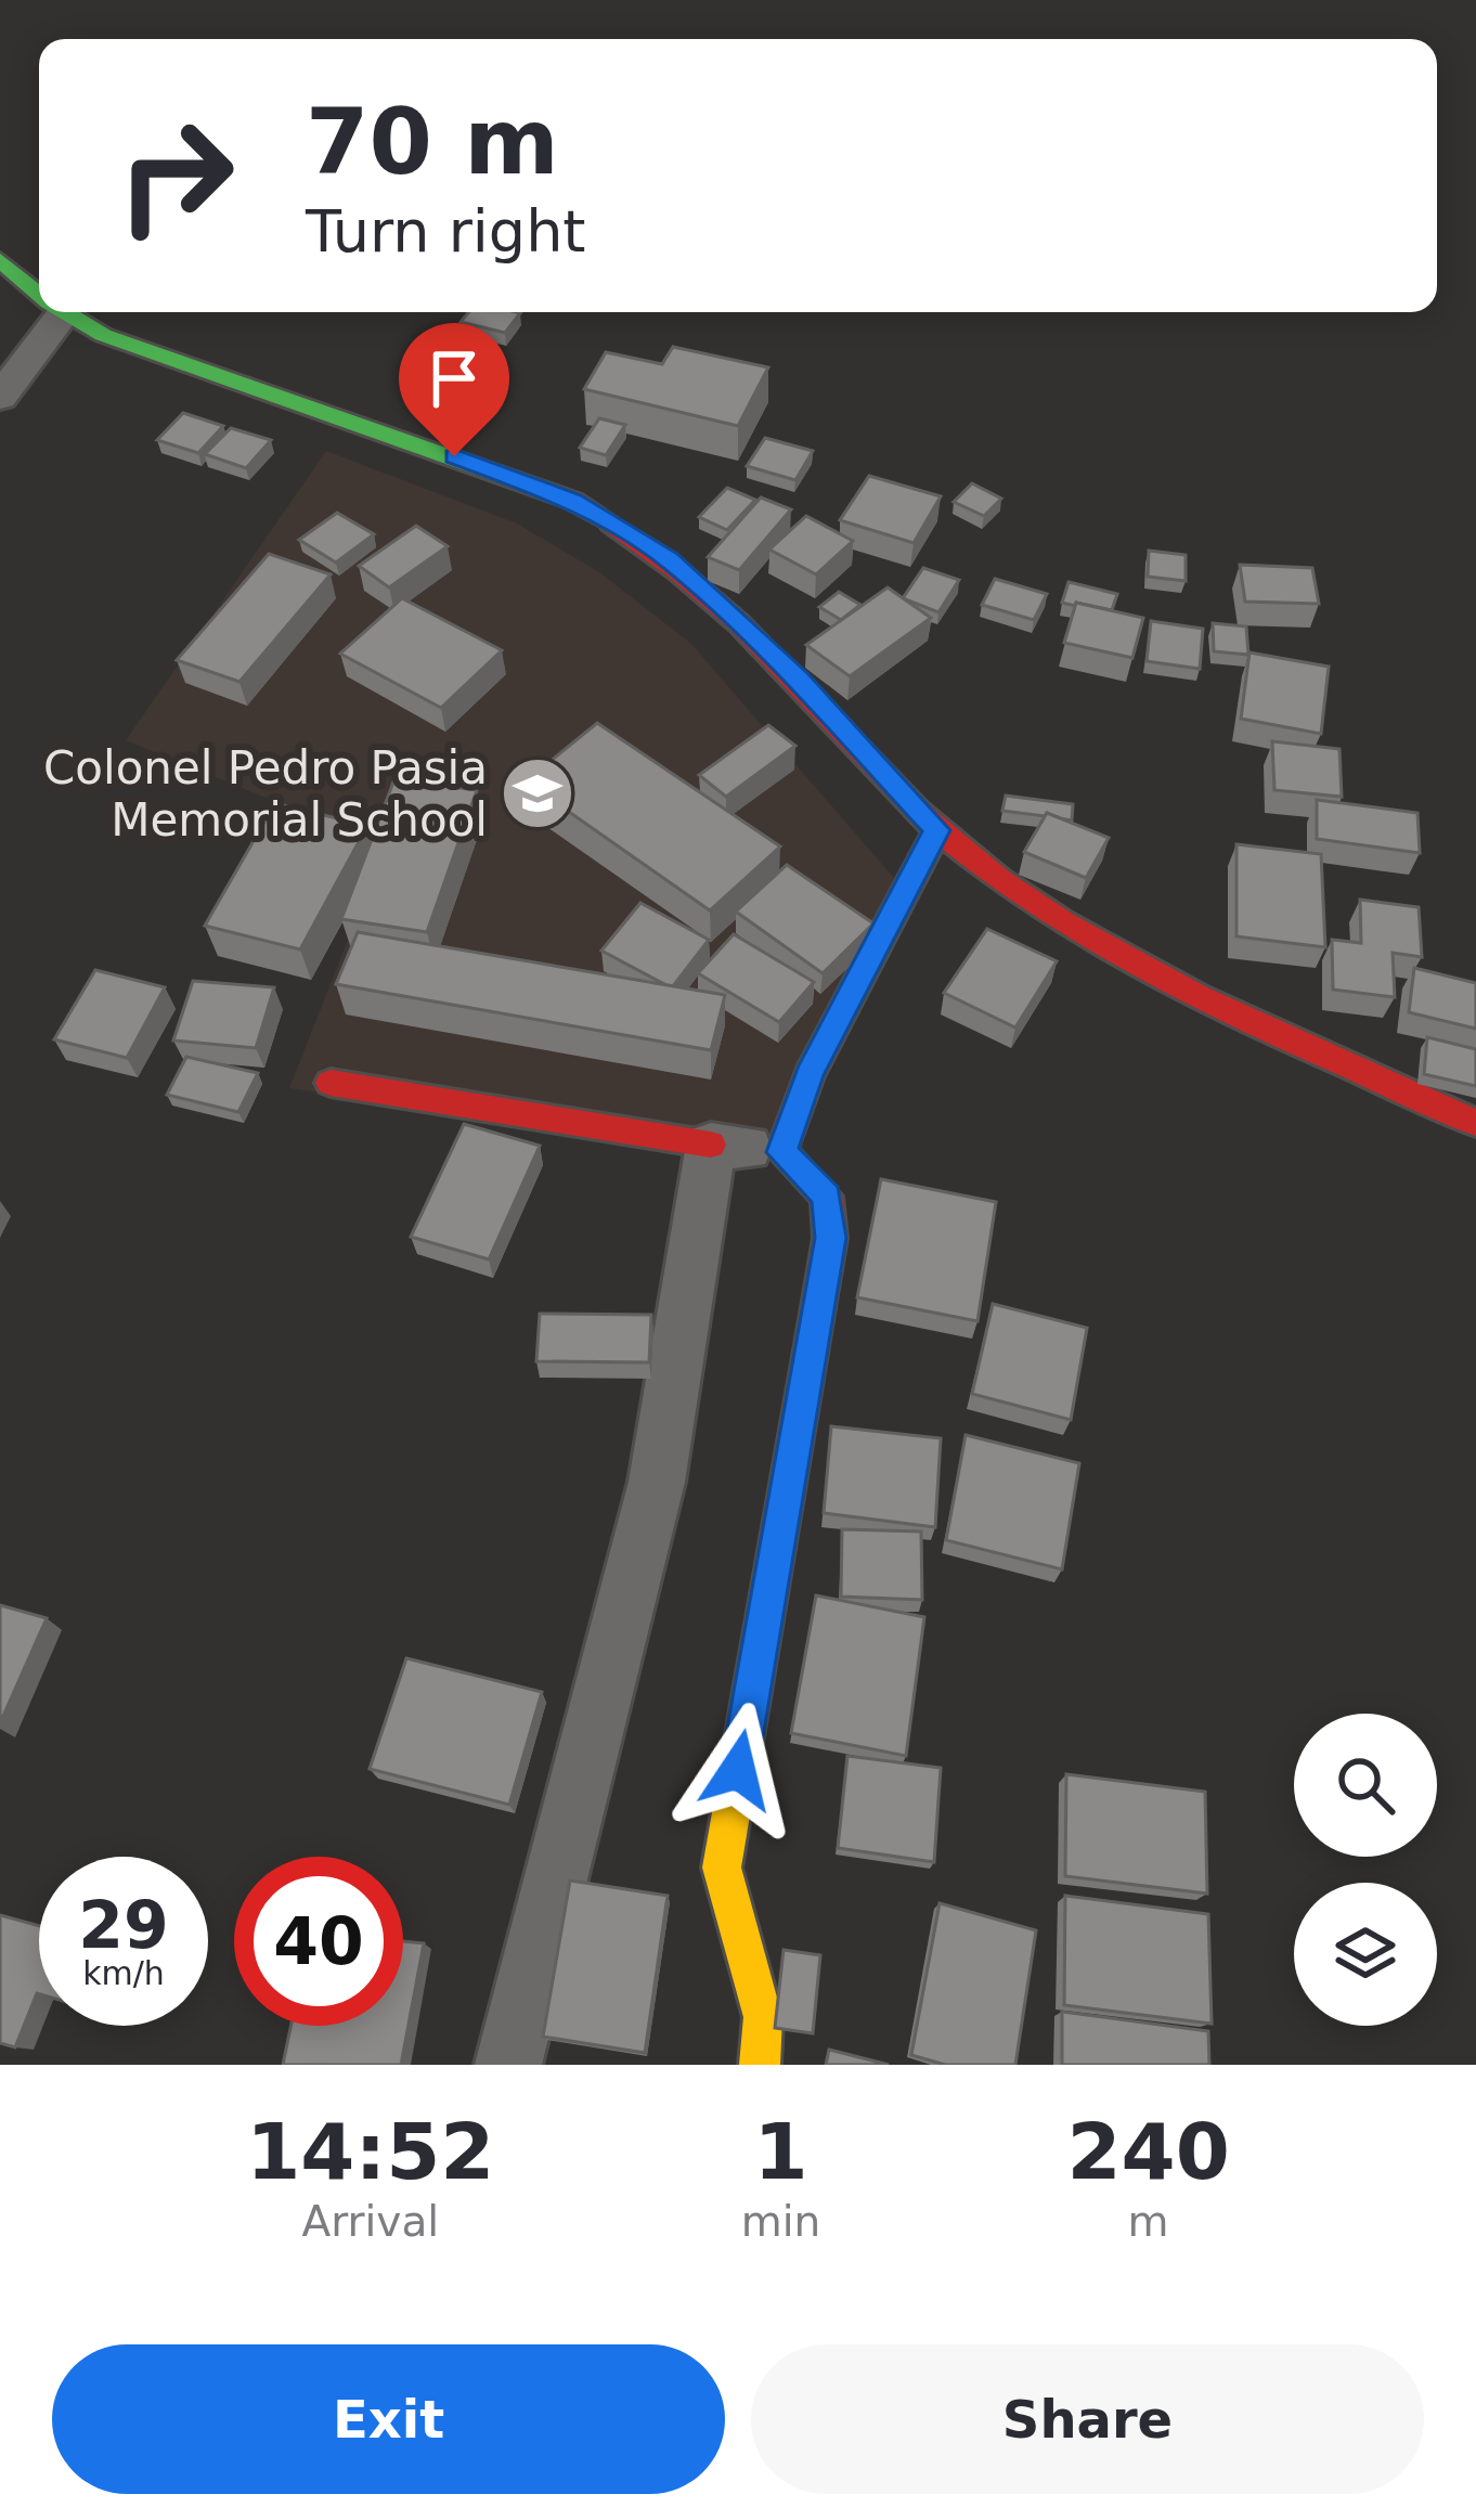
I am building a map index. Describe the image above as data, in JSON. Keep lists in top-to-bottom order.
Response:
{
  "places": {
    "school or university": ["Colonel Pedro Pasia Memorial School"]
  },
  "page": {
    "turn": ["70 m", "Turn right"],
    "speed": "29 km/h",
    "limit": "40",
    "eta": [
      "14:52",
      "Arrival",
      "1",
      "min",
      "240",
      "m"
    ],
    "buttons": ["Exit", "Share"]
  }
}
